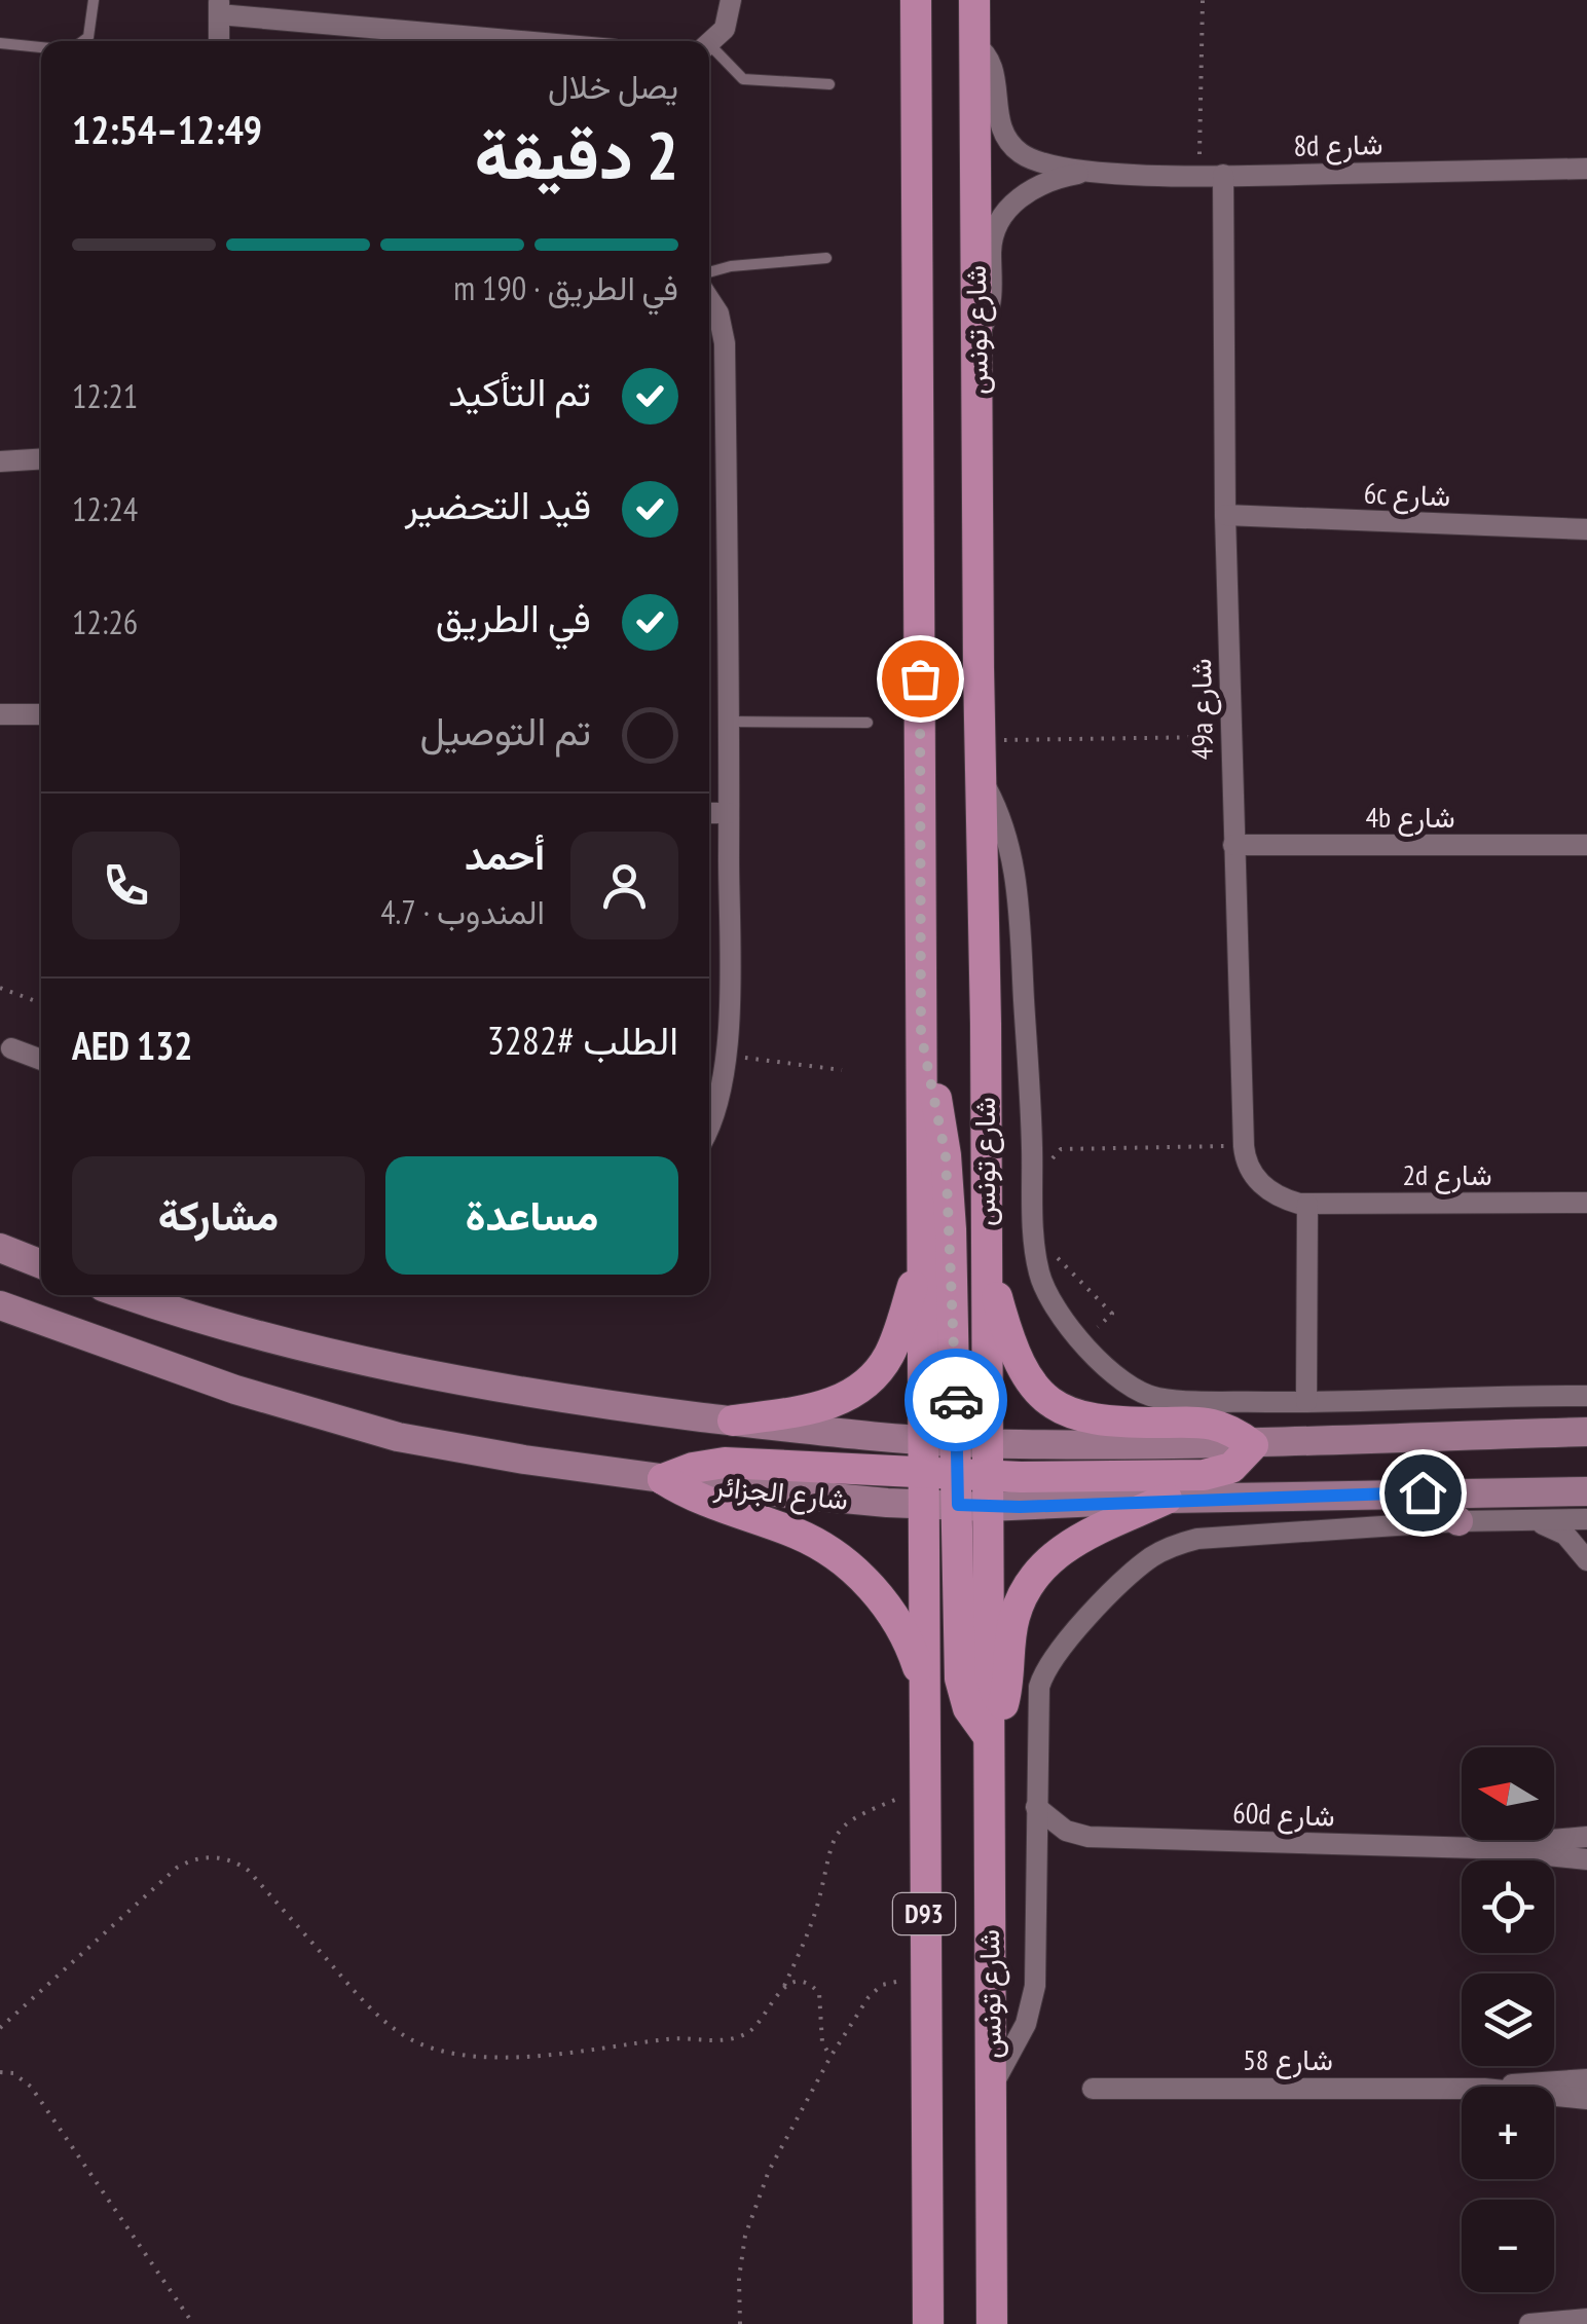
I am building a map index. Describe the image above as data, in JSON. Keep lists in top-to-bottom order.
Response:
{
  "streets": {
    "main road": ["شارع تونس", "شارع الجزائر", "D93"],
    "street": [
      "8d شارع",
      "6c شارع",
      "49a شارع",
      "4b شارع",
      "2d شارع",
      "60d شارع",
      "شارع 58"
    ]
  },
  "crossings": [
    ["8d شارع", "شارع تونس"],
    ["8d شارع", "49a شارع"],
    ["شارع تونس", "شارع الجزائر"],
    ["6c شارع", "49a شارع"],
    ["49a شارع", "4b شارع"],
    ["49a شارع", "2d شارع"]
  ],
  "north": "left",
  "page": {
    "heading": ["2 دقيقة", "يصل خلال", "12:49–12:54"],
    "panel": [
      "أحمد",
      "المندوب · 4.7",
      "الطلب #3282",
      "AED 132"
    ],
    "bar": "في الطريق · 190 m",
    "list": [
      ["تم التأكيد", "12:21"],
      ["قيد التحضير", "12:24"],
      ["في الطريق", "12:26"],
      "تم التوصيل"
    ],
    "buttons": ["مساعدة", "مشاركة"],
    "map_buttons": ["+", "−"]
  }
}
